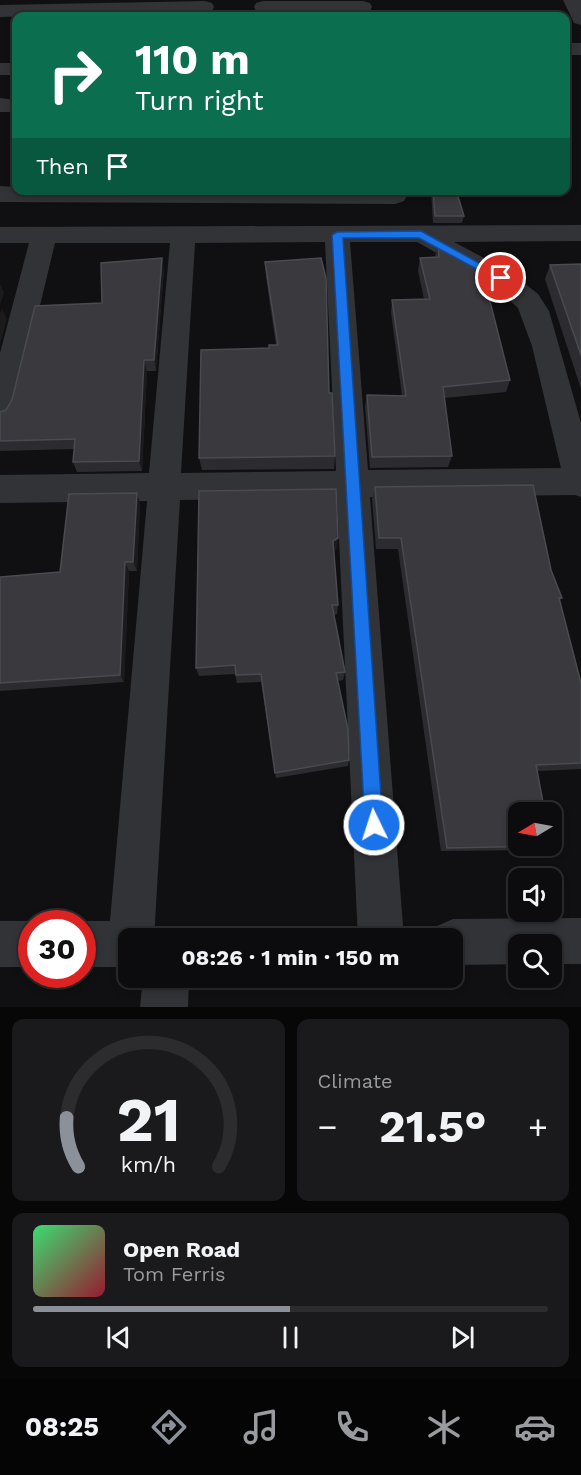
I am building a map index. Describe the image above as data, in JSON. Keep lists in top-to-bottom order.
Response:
{
  "north": "left",
  "page": {
    "turn": ["110 m", "Turn right"],
    "then": "Then",
    "limit": "30",
    "trip": "08:26 · 1 min · 150 m",
    "tile": "Climate",
    "heat": ["−", "21.5°", "+"],
    "song": ["Open Road", "Tom Ferris"],
    "tabs": "08:25",
    "gauge": ["21", "km/h"]
  }
}
